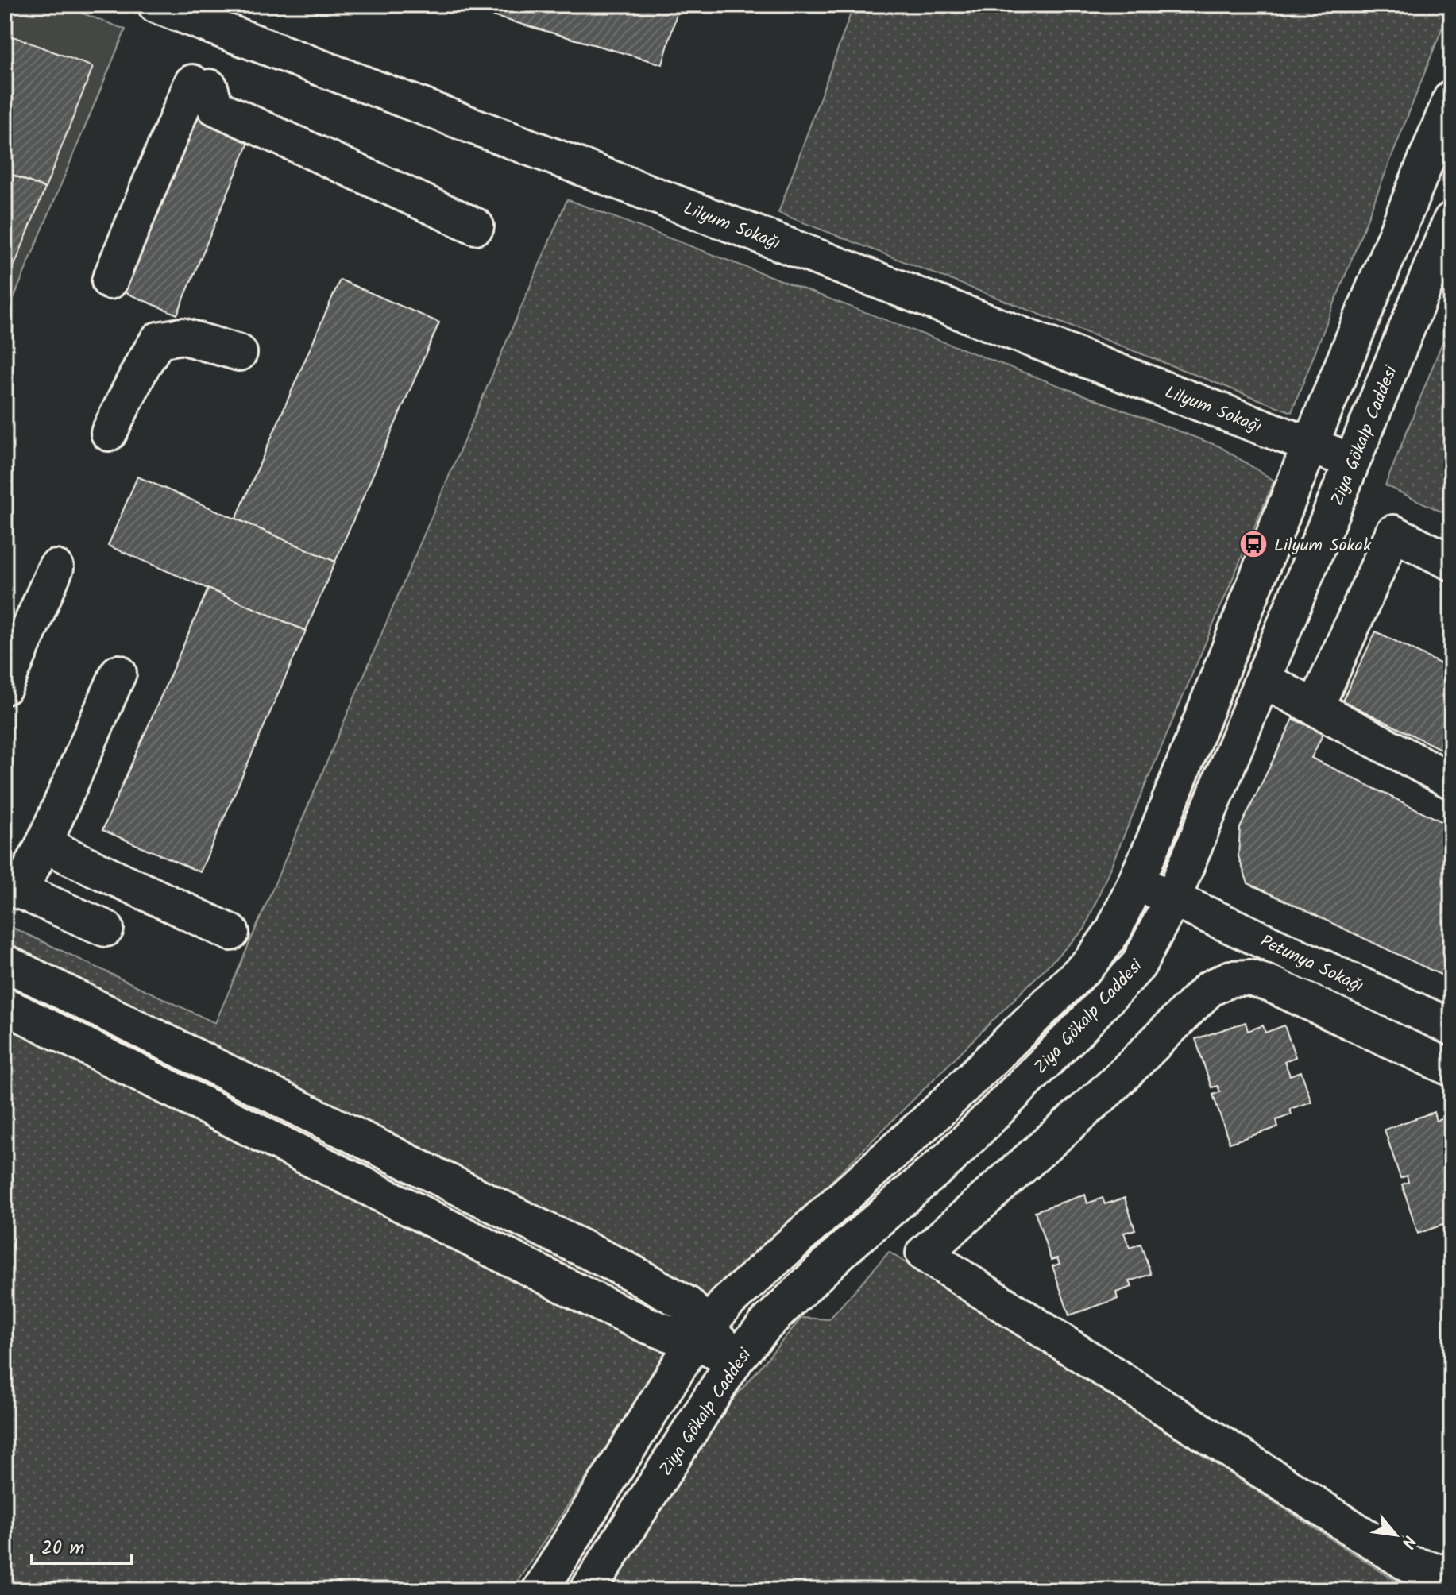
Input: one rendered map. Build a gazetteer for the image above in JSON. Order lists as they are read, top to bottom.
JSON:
{
  "streets": {
    "street": ["Lilyum Sokağı", "Ziya Gökalp Caddesi", "Petunya Sokağı"]
  },
  "crossings": [
    ["Lilyum Sokağı", "Ziya Gökalp Caddesi"],
    ["Ziya Gökalp Caddesi", "Petunya Sokağı"]
  ],
  "places": {
    "bus stop": ["Lilyum Sokak"]
  },
  "scale_bar": "20 m",
  "north": "bottom right"
}
